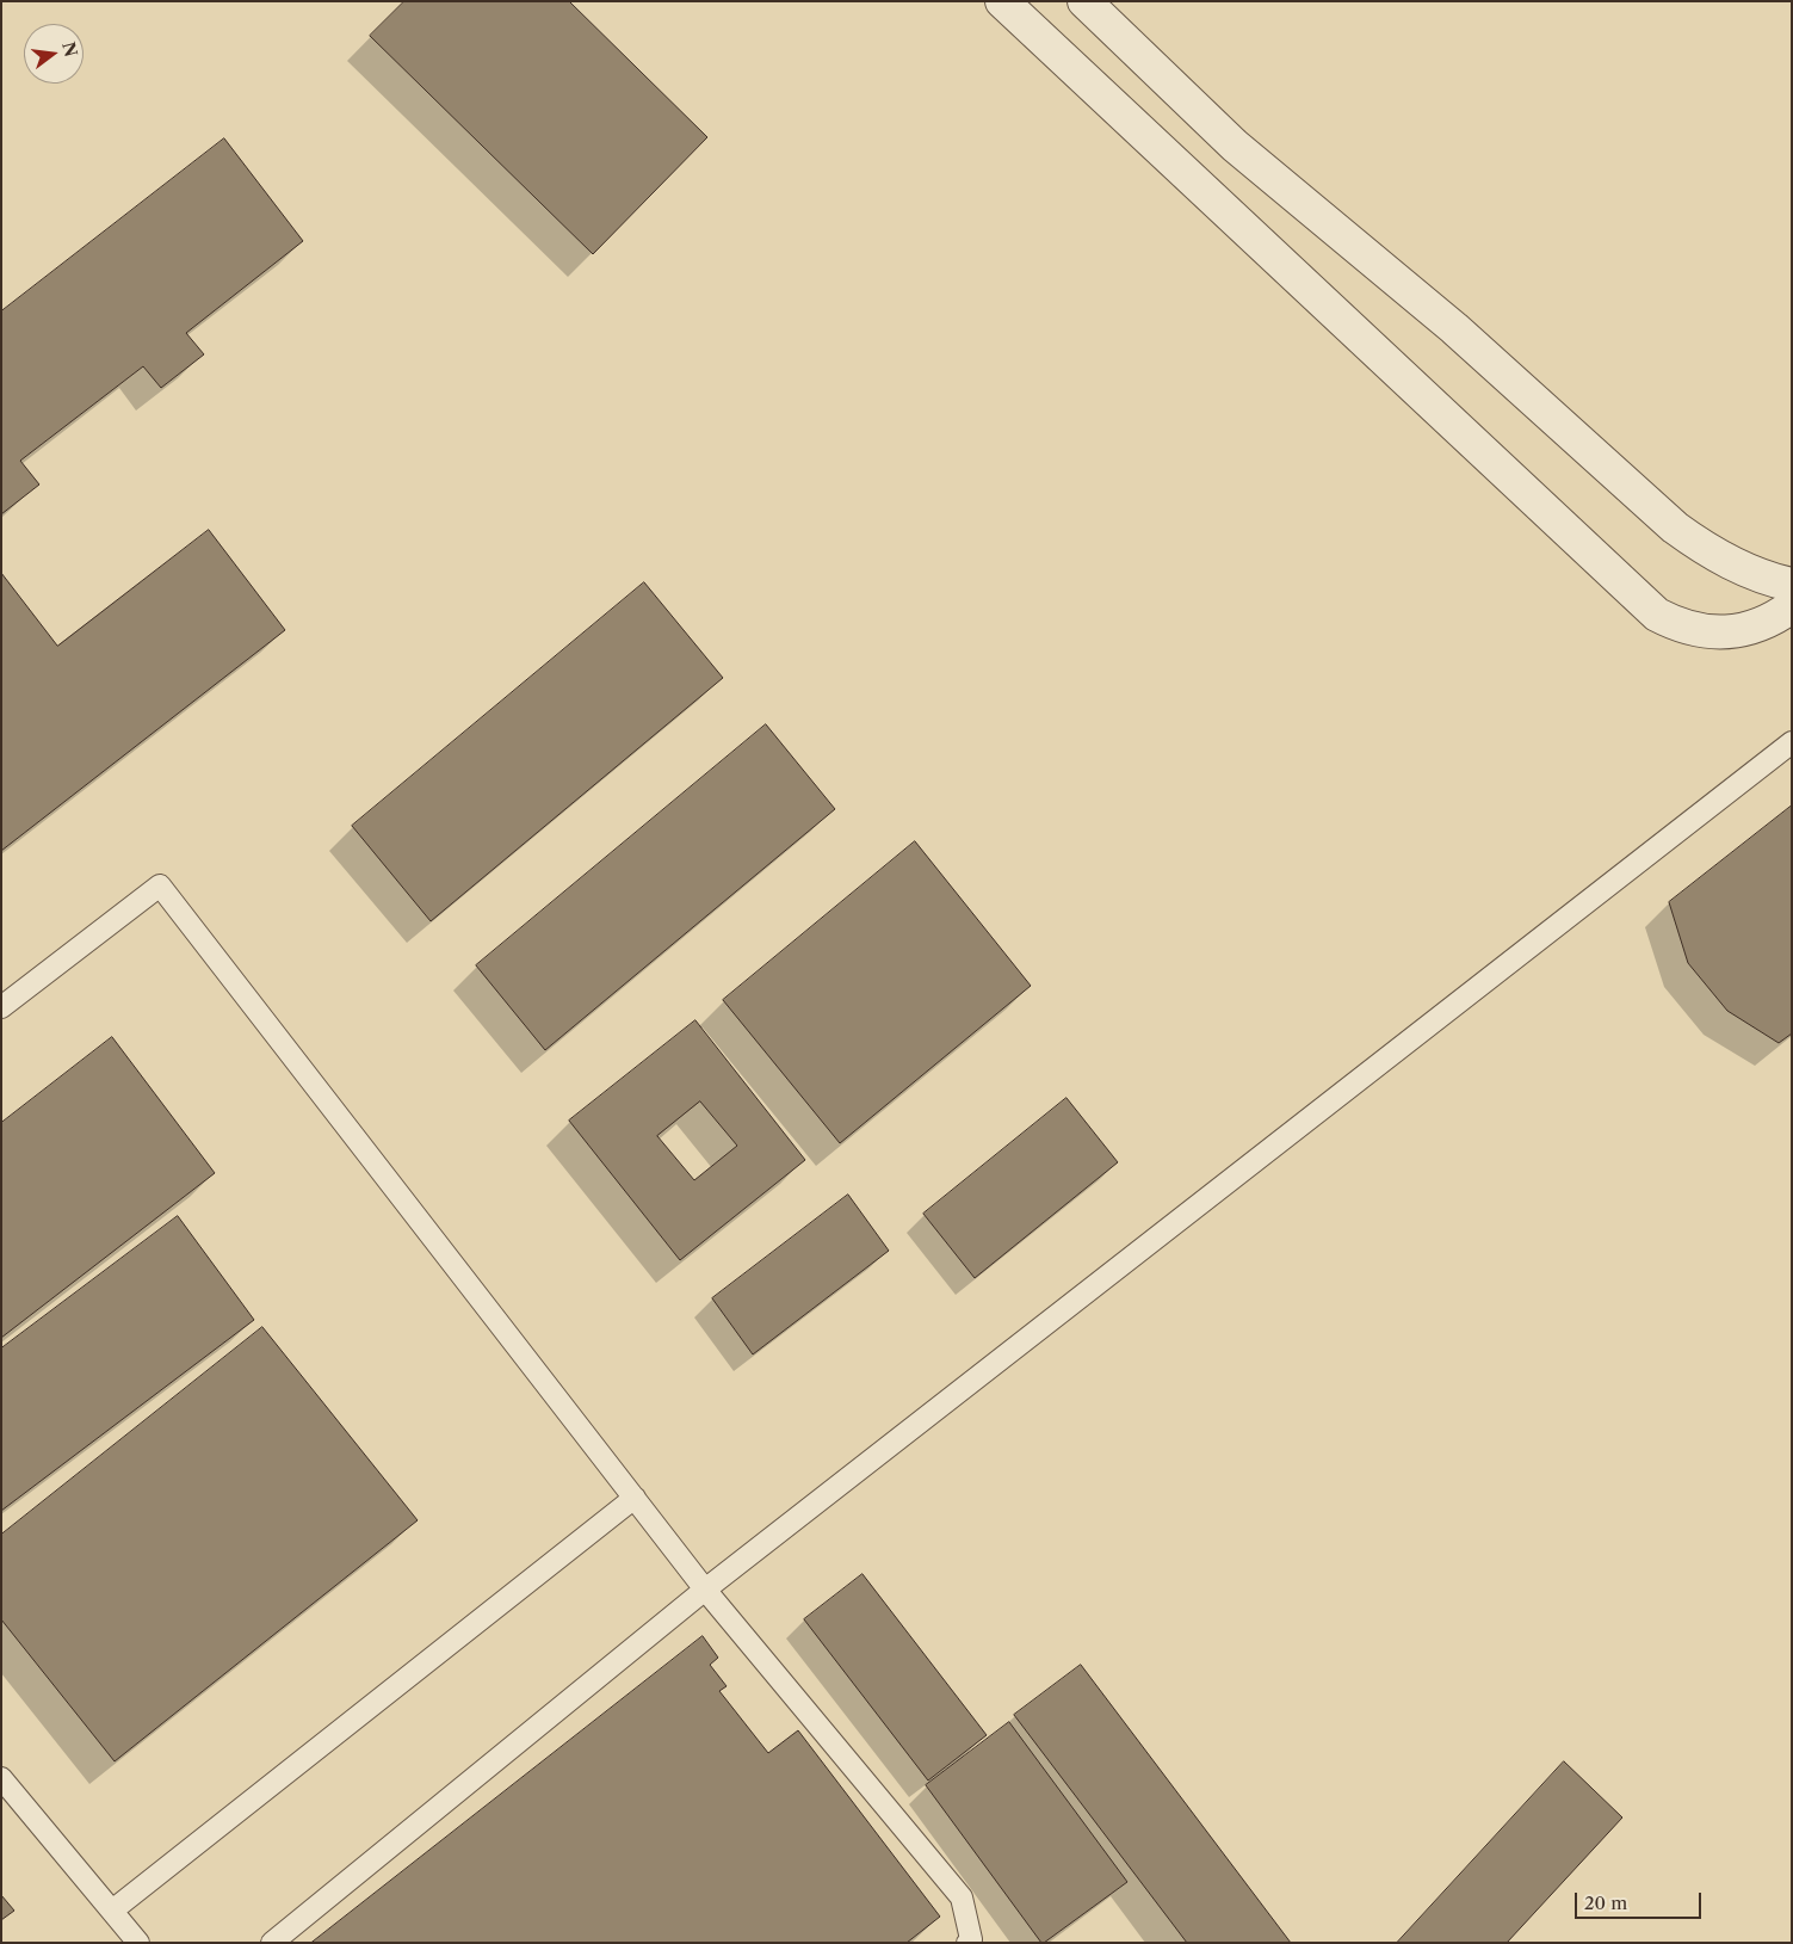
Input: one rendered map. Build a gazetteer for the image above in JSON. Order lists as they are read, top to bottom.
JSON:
{
  "scale_bar": "20 m",
  "north": "right"
}
